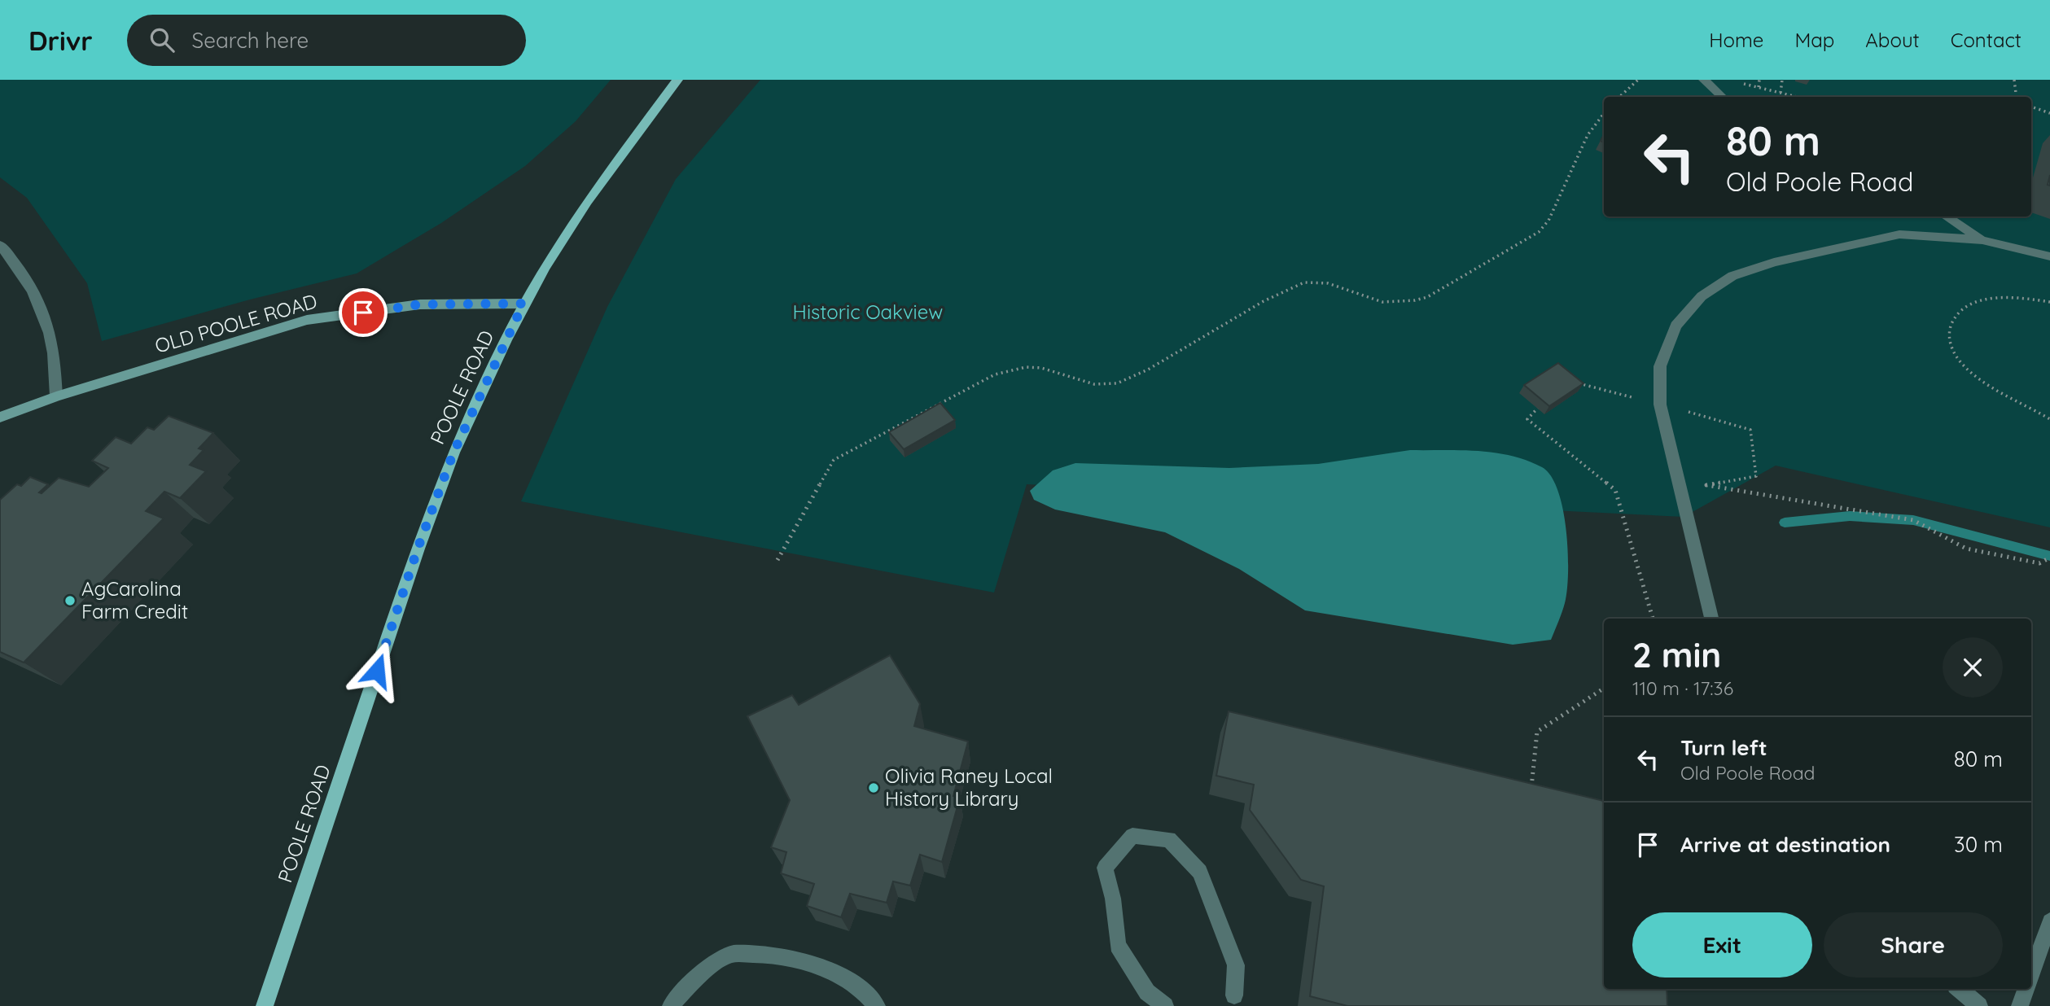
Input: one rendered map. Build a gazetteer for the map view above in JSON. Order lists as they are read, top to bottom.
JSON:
{
  "streets": {
    "main road": ["POOLE ROAD"],
    "street": ["OLD POOLE ROAD"]
  },
  "crossings": [
    ["OLD POOLE ROAD", "POOLE ROAD"]
  ],
  "parks": ["Historic Oakview"],
  "places": ["AgCarolina Farm Credit", "Olivia Raney Local History Library"],
  "page": {
    "header": "Drivr",
    "search": "Search here",
    "nav": [
      "Home",
      "Map",
      "About",
      "Contact"
    ],
    "turn": ["80 m", "Old Poole Road"],
    "heading": ["2 min", "110 m · 17:36"],
    "list": [
      {
        "name": "Turn left",
        "note": "Old Poole Road",
        "value": "80 m"
      },
      {
        "name": "Arrive at destination",
        "value": "30 m"
      }
    ],
    "buttons": ["Exit", "Share"]
  }
}
